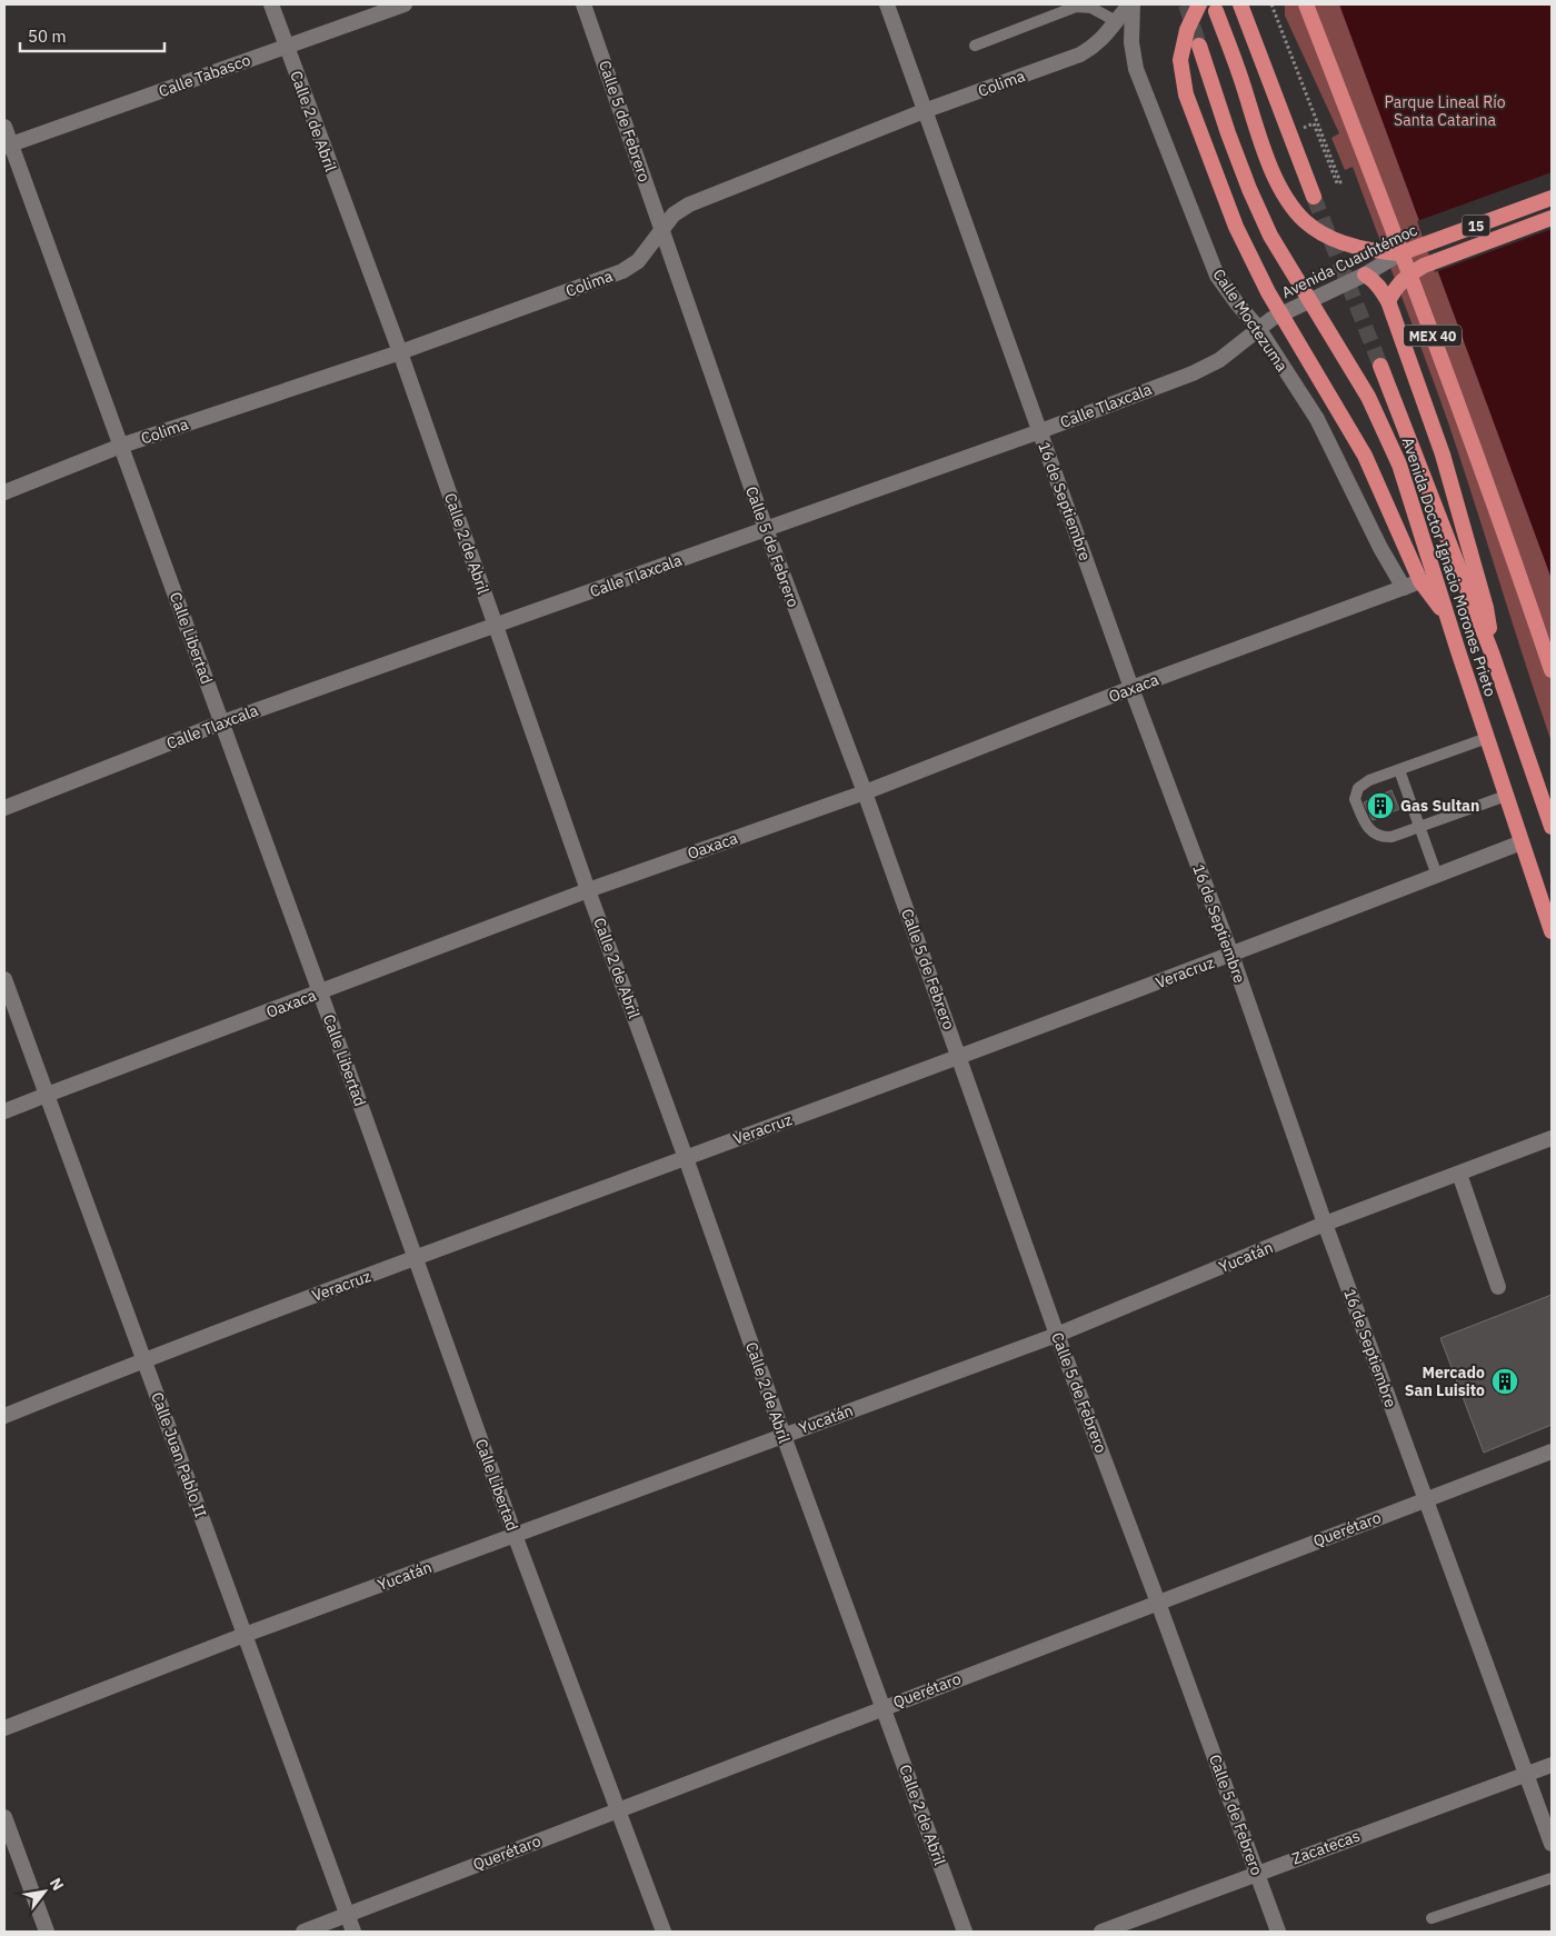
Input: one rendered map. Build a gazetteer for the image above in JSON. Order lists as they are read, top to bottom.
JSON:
{
  "streets": {
    "highway": [
      "15",
      "Avenida Cuauhtémoc",
      "MEX 40",
      "Avenida Doctor Ignacio Morones Prieto"
    ],
    "street": [
      "Calle Tabasco",
      "Colima",
      "Calle 2 de Abril",
      "Calle 5 de Febrero",
      "Calle Moctezuma",
      "Calle Tlaxcala",
      "16 de Septiembre",
      "Calle Libertad",
      "Oaxaca",
      "Veracruz",
      "Yucatán",
      "Calle Juan Pablo II",
      "Querétaro",
      "Zacatecas"
    ]
  },
  "crossings": [
    ["Calle Tabasco", "Calle 2 de Abril"],
    ["Calle Tabasco", "Calle Libertad"],
    ["Colima", "Calle 2 de Abril"],
    ["Colima", "Calle 5 de Febrero"],
    ["Colima", "Calle Moctezuma"],
    ["Colima", "16 de Septiembre"],
    ["Colima", "Calle Libertad"],
    ["Calle 2 de Abril", "Calle Tlaxcala"],
    ["Calle 2 de Abril", "Oaxaca"],
    ["Calle 2 de Abril", "Veracruz"],
    ["Calle 2 de Abril", "Yucatán"],
    ["Calle 2 de Abril", "Querétaro"],
    ["Calle 5 de Febrero", "Calle Tlaxcala"],
    ["Calle 5 de Febrero", "Oaxaca"],
    ["Calle 5 de Febrero", "Veracruz"],
    ["Calle 5 de Febrero", "Yucatán"],
    ["Calle 5 de Febrero", "Querétaro"],
    ["Calle 5 de Febrero", "Zacatecas"],
    ["Avenida Cuauhtémoc", "Calle Moctezuma"],
    ["Avenida Cuauhtémoc", "Calle Tlaxcala"],
    ["Calle Moctezuma", "Calle Tlaxcala"],
    ["Calle Moctezuma", "Oaxaca"],
    ["Calle Tlaxcala", "16 de Septiembre"],
    ["Calle Tlaxcala", "Calle Libertad"],
    ["16 de Septiembre", "Oaxaca"],
    ["16 de Septiembre", "Veracruz"],
    ["16 de Septiembre", "Yucatán"],
    ["16 de Septiembre", "Querétaro"],
    ["16 de Septiembre", "Zacatecas"],
    ["Avenida Doctor Ignacio Morones Prieto", "Veracruz"],
    ["Calle Libertad", "Oaxaca"],
    ["Calle Libertad", "Veracruz"],
    ["Calle Libertad", "Yucatán"],
    ["Calle Libertad", "Querétaro"],
    ["Oaxaca", "Calle Juan Pablo II"],
    ["Veracruz", "Calle Juan Pablo II"],
    ["Yucatán", "Calle Juan Pablo II"],
    ["Calle Juan Pablo II", "Querétaro"]
  ],
  "parks": ["Parque Lineal Río Santa Catarina"],
  "places": {
    "building": ["Gas Sultan", "Mercado San Luisito"]
  },
  "scale_bar": "50 m",
  "north": "top right"
}
